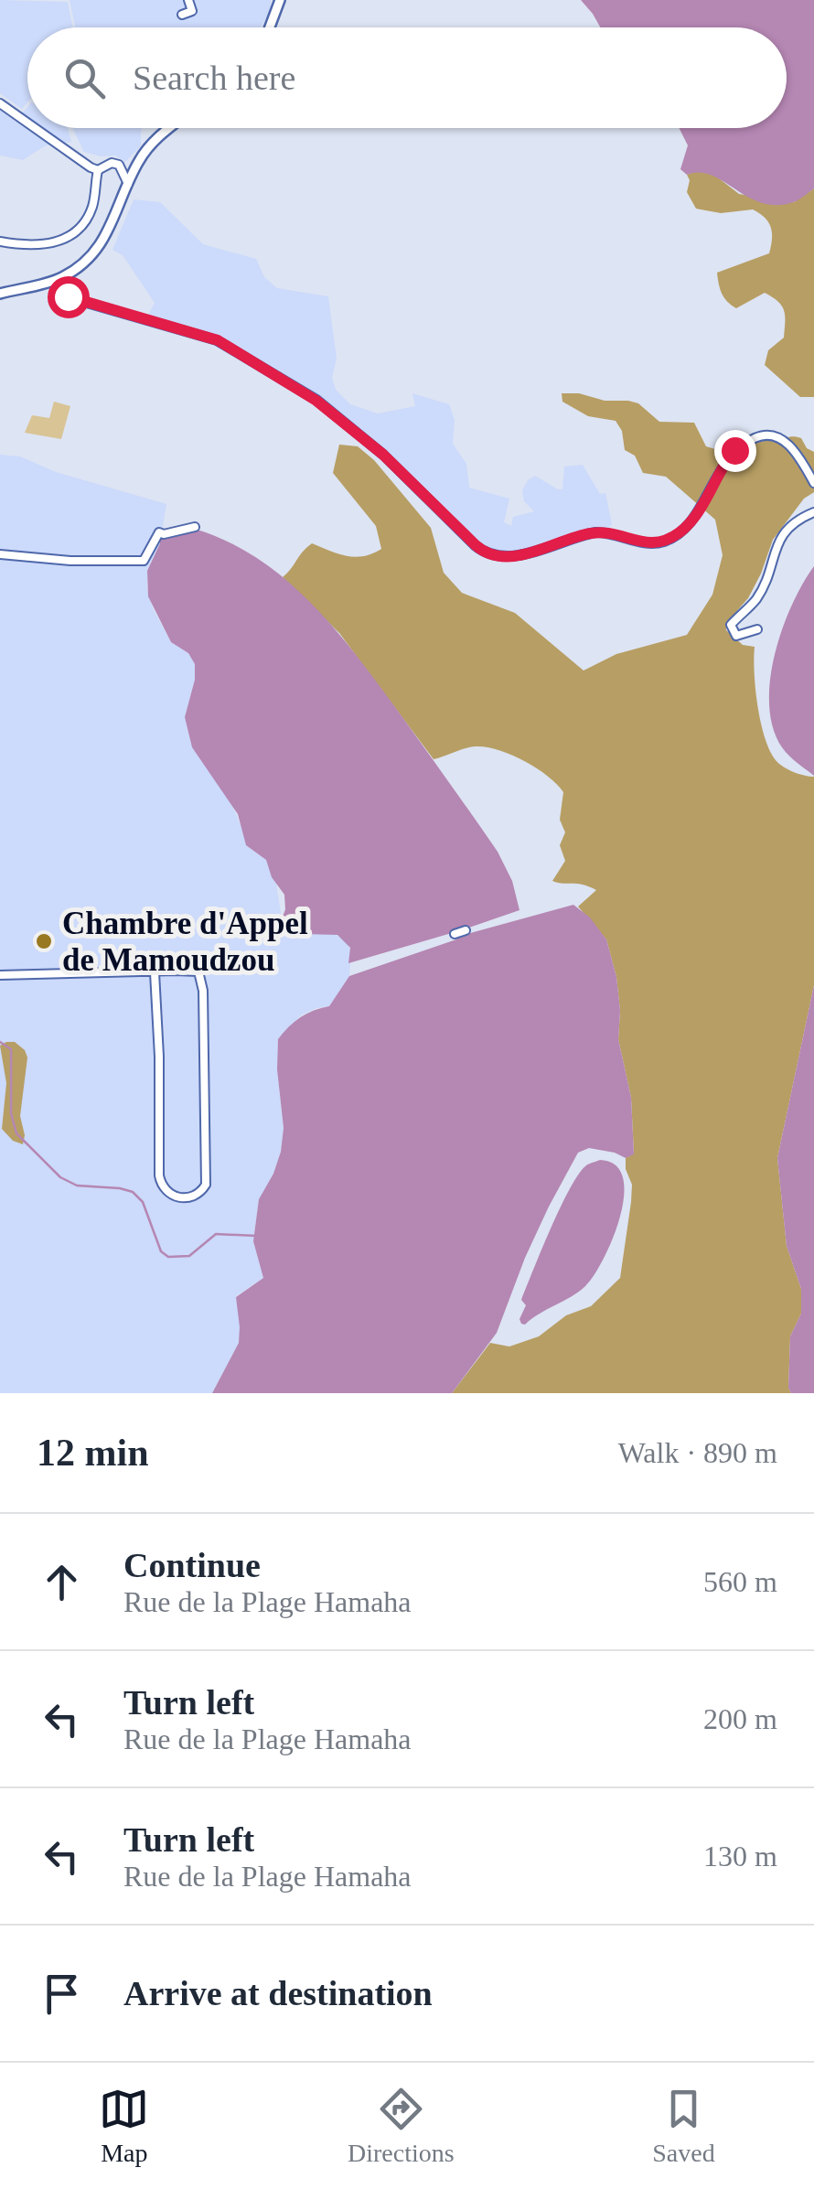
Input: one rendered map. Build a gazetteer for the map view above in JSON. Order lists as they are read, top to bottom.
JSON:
{
  "places": ["Chambre d'Appel de Mamoudzou"],
  "page": {
    "search": "Search here",
    "heading": ["12 min", "Walk · 890 m"],
    "list": [
      ["Continue", "Rue de la Plage Hamaha", "560 m"],
      ["Turn left", "Rue de la Plage Hamaha", "200 m"],
      ["Turn left", "Rue de la Plage Hamaha", "130 m"],
      "Arrive at destination"
    ],
    "nav": ["Map", "Directions", "Saved"]
  }
}
